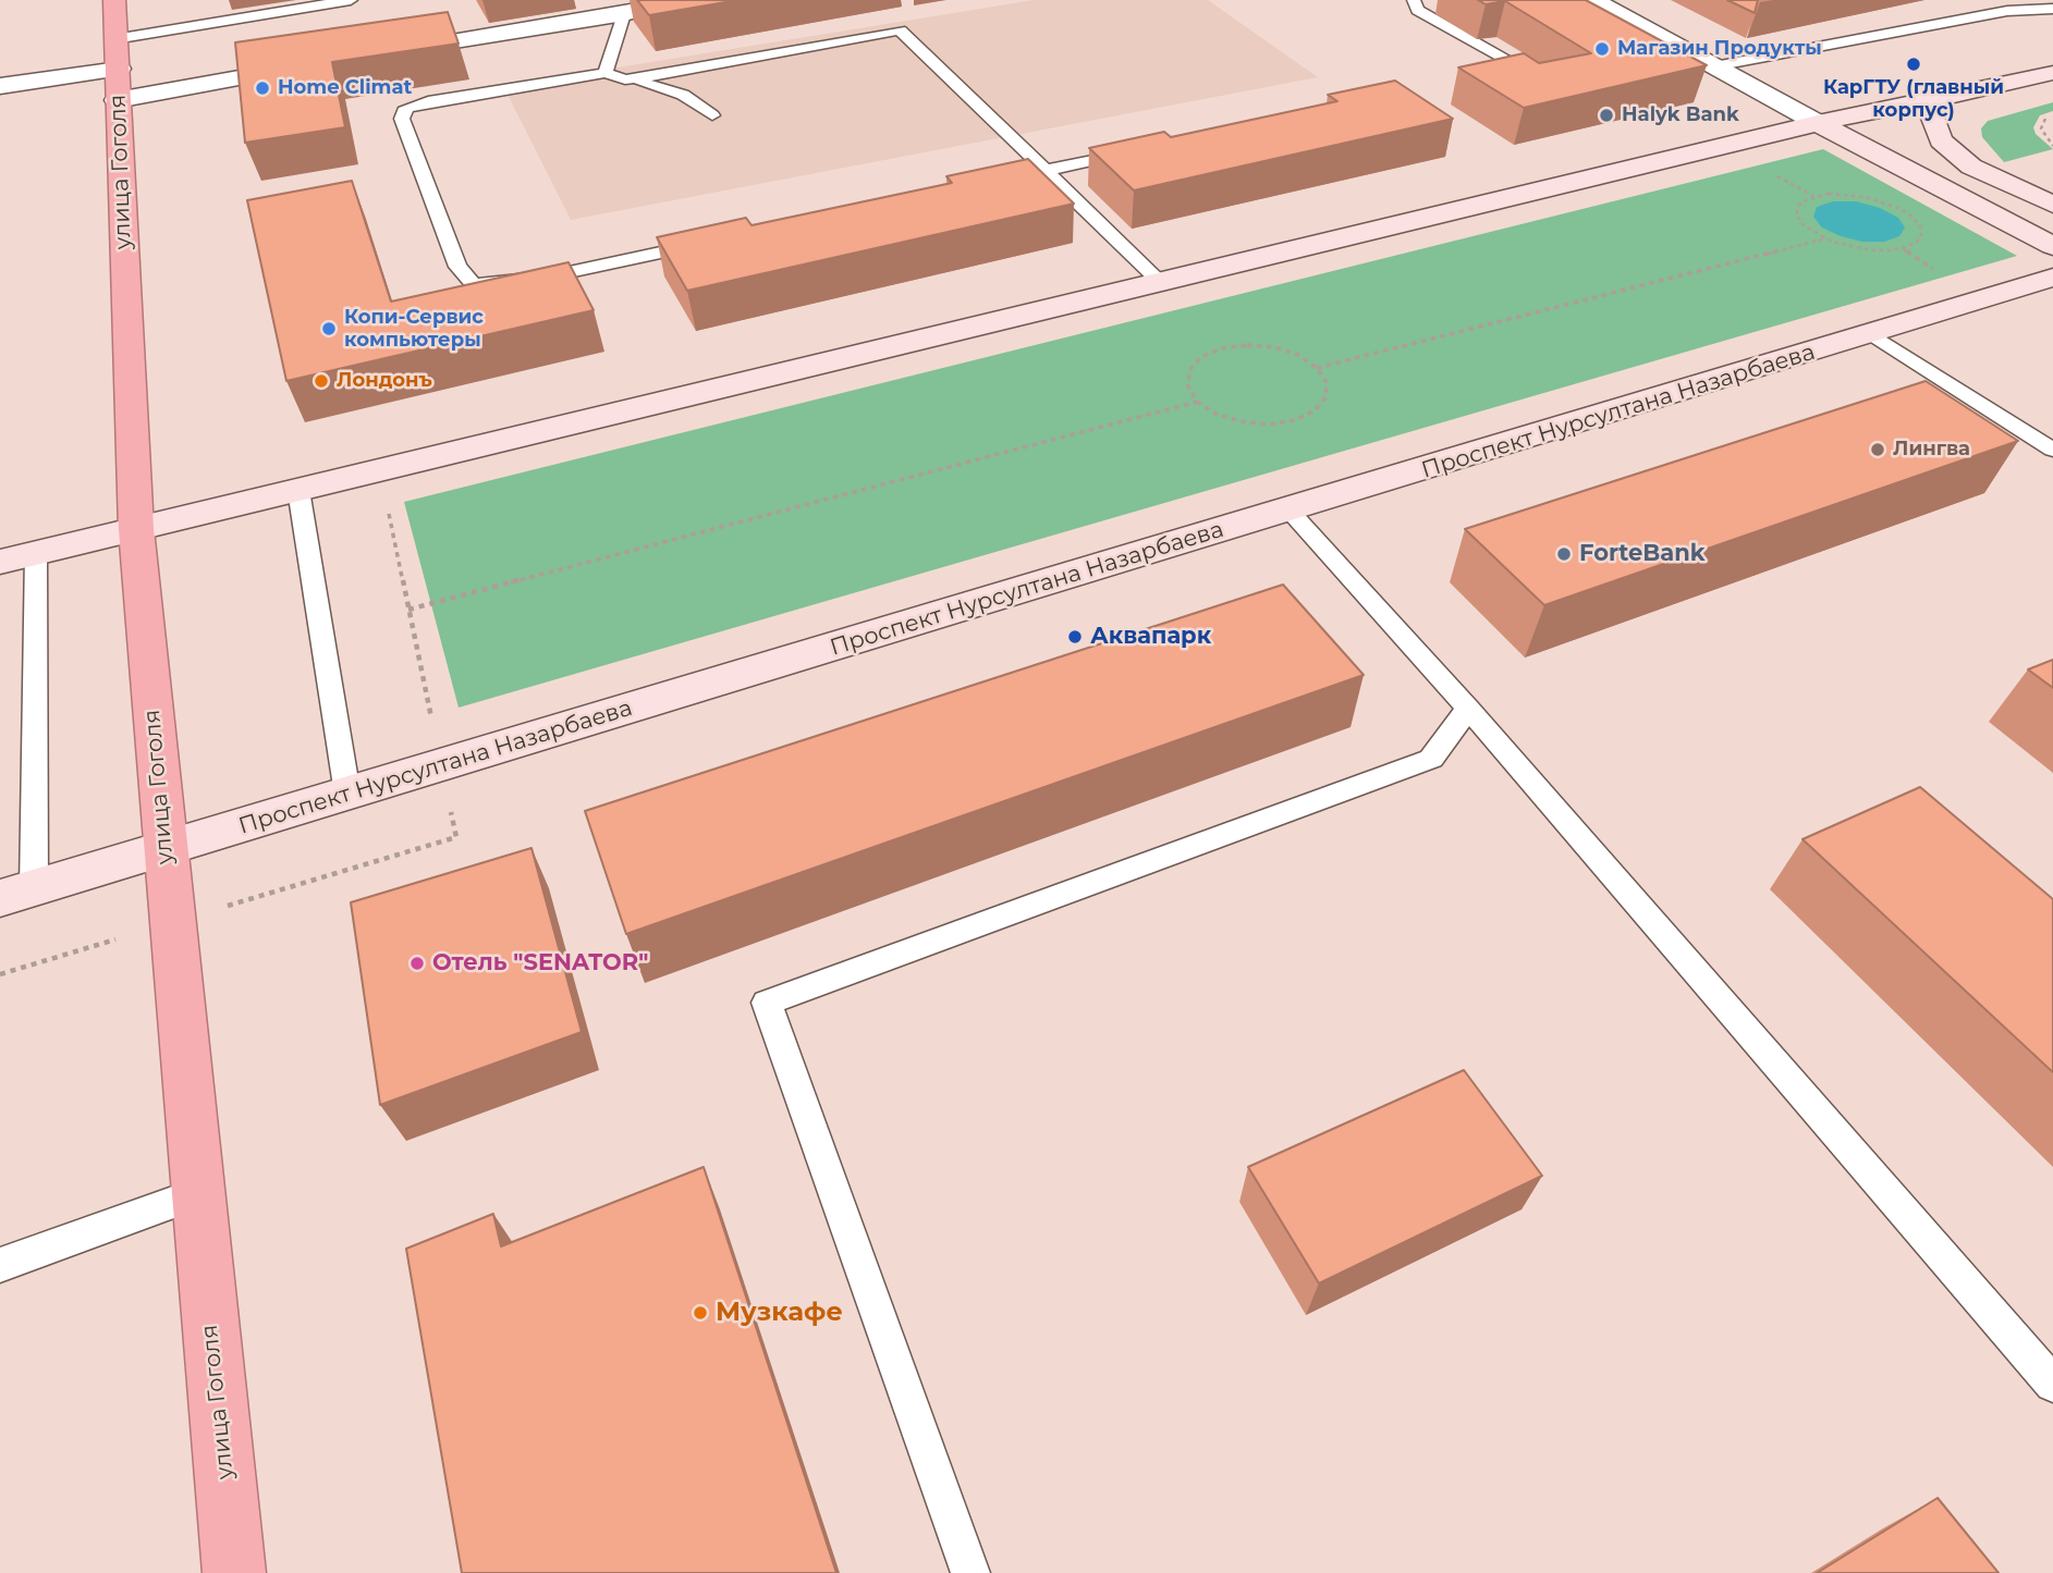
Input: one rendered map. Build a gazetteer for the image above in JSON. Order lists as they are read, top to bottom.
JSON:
{
  "streets": {
    "highway": ["улица Гоголя"],
    "main road": ["Проспект Нурсултана Назарбаева"]
  },
  "crossings": [
    ["улица Гоголя", "Проспект Нурсултана Назарбаева"]
  ],
  "places": [
    "Магазин Продукты",
    "КарГТУ (главный корпус)",
    "Home Climat",
    "Halyk Bank",
    "Копи-Сервис компьютеры",
    "Лондонъ",
    "Лингва",
    "ForteBank",
    "Аквапарк",
    "Отель \"SENATOR\"",
    "Музкафе"
  ]
}
